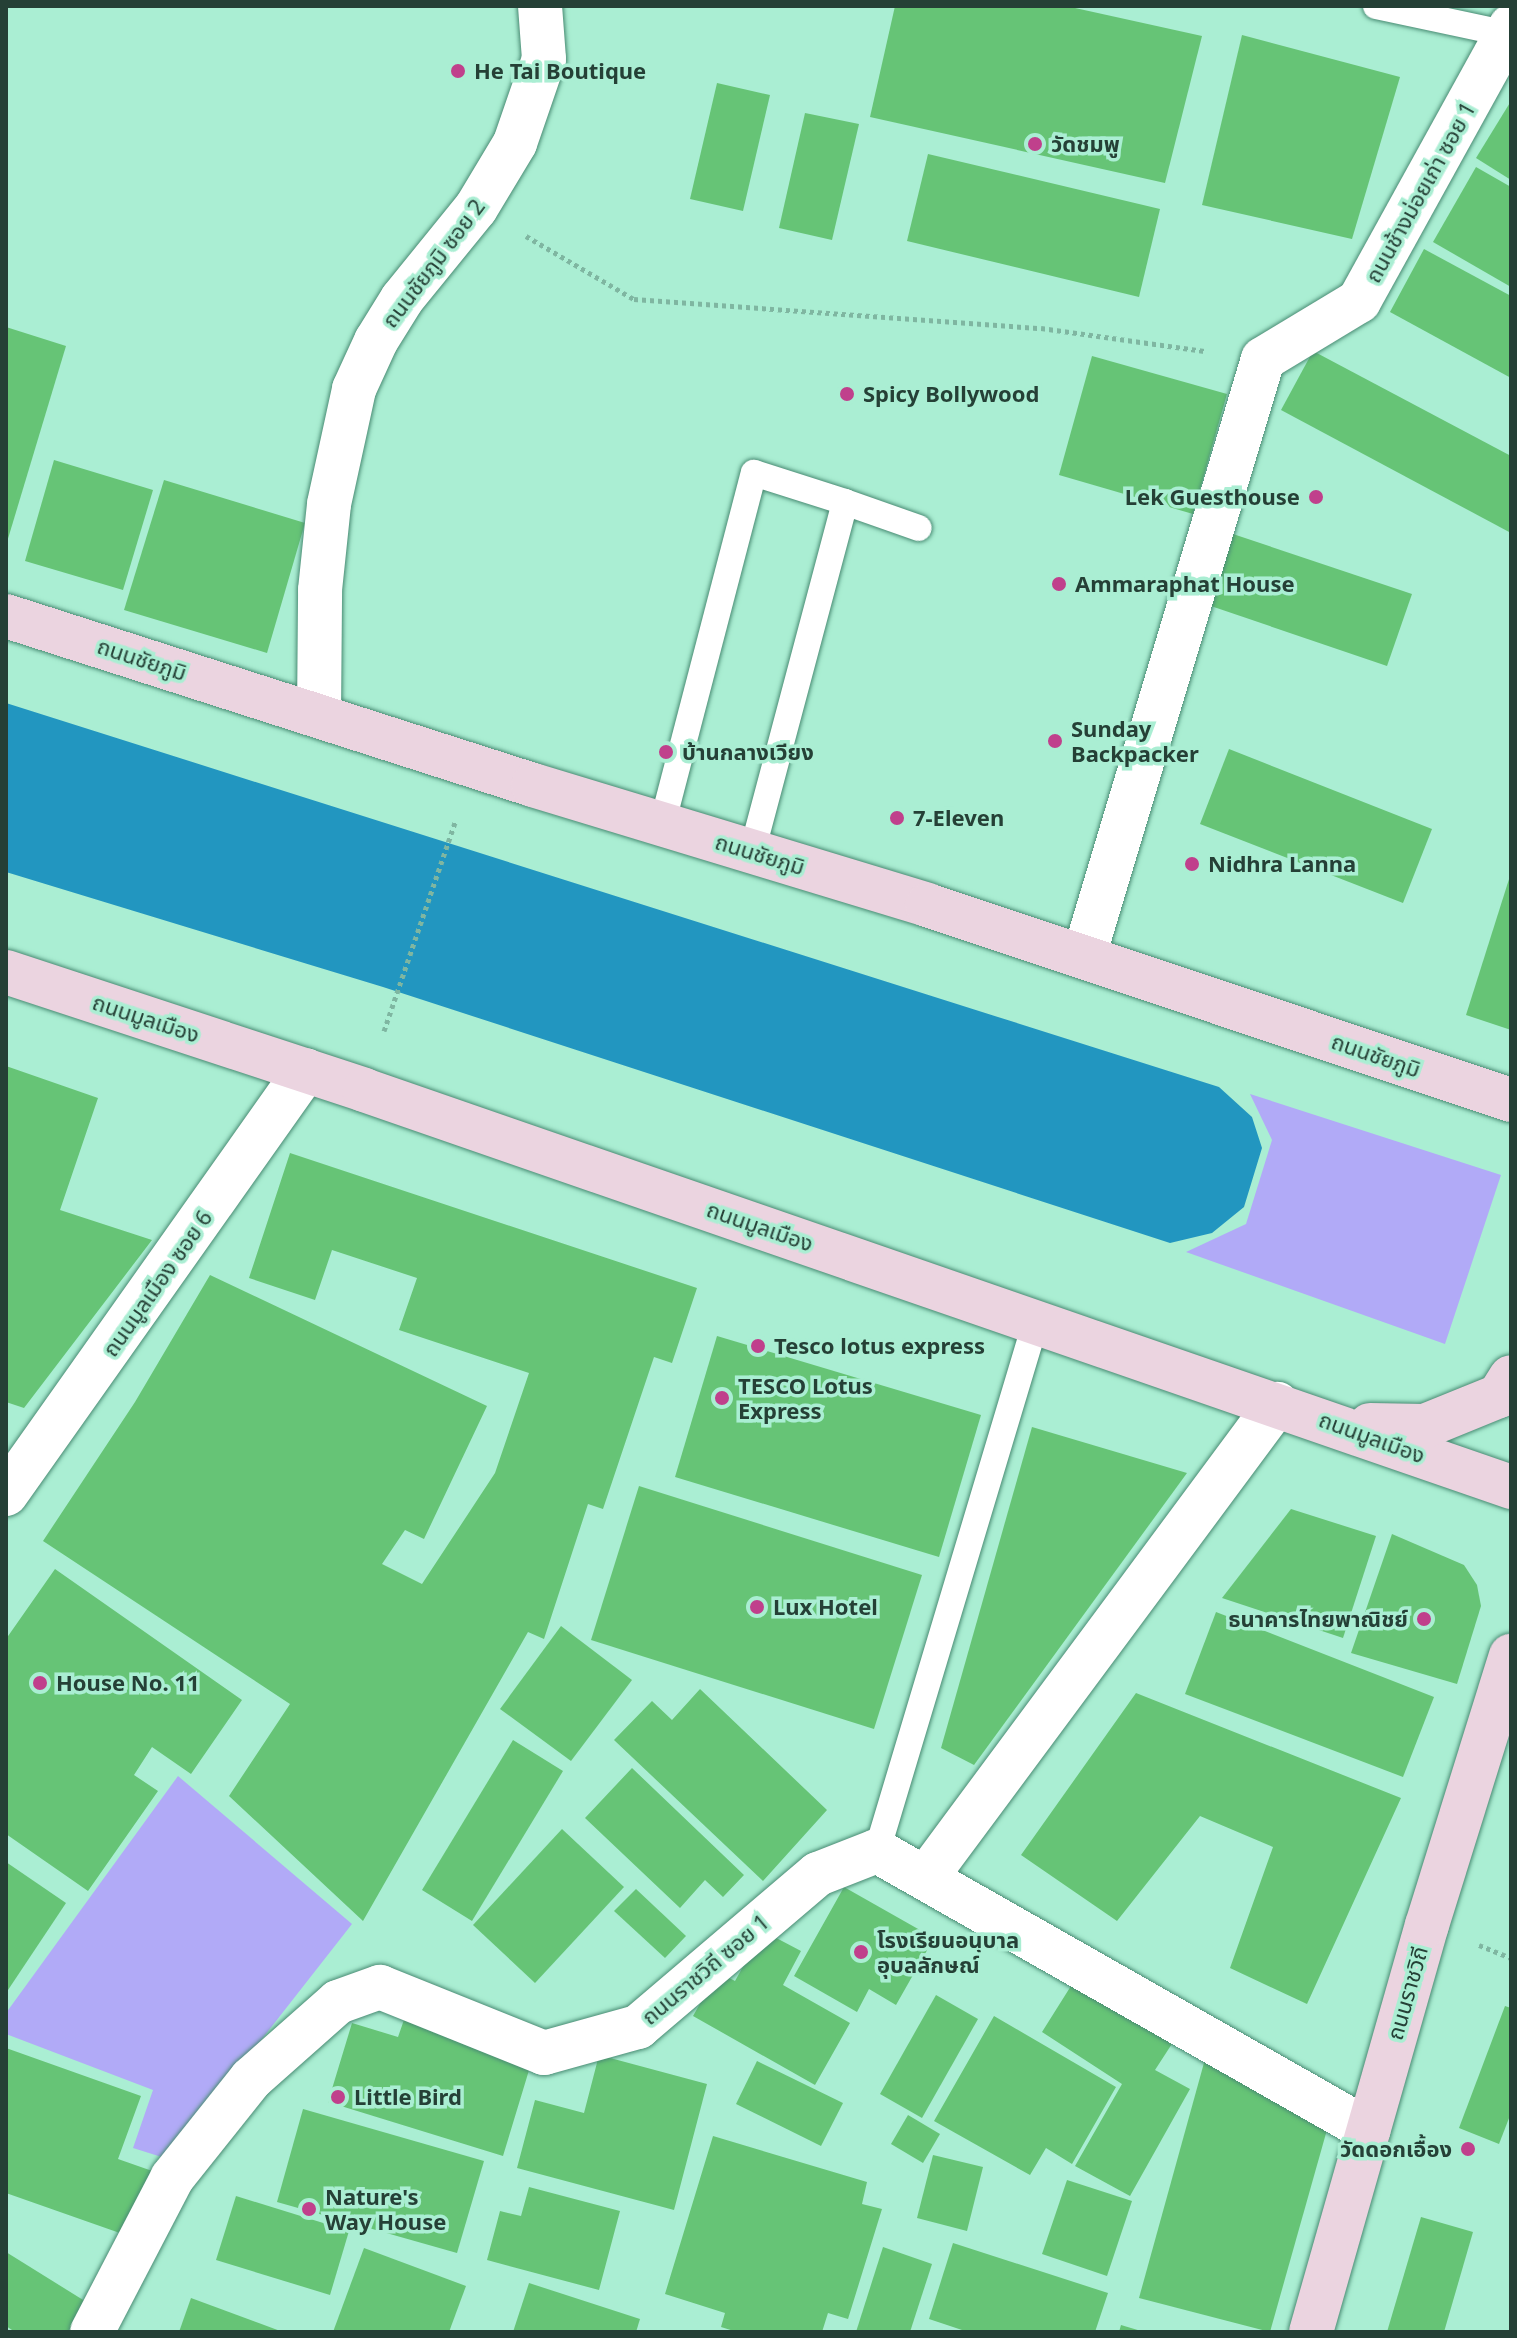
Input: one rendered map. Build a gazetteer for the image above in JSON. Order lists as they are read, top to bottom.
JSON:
{
  "streets": {
    "main road": ["ถนนชัยภูมิ", "ถนนมูลเมือง", "ถนนราชวิถี"],
    "street": [
      "ถนนช้างม่อยเก่า ซอย 1",
      "ถนนชัยภูมิ ซอย 2",
      "ถนนมูลเมือง ซอย 6",
      "ถนนราชวิถี ซอย 1"
    ]
  },
  "crossings": [
    ["ถนนชัยภูมิ ซอย 2", "ถนนชัยภูมิ"],
    ["ถนนมูลเมือง", "ถนนมูลเมือง ซอย 6"]
  ],
  "places": [
    "He Tai Boutique",
    "วัดชมพู",
    "Spicy Bollywood",
    "Lek Guesthouse",
    "Ammaraphat House",
    "Sunday Backpacker",
    "บ้านกลางเวียง",
    "7-Eleven",
    "Nidhra Lanna",
    "Tesco lotus express",
    "TESCO Lotus Express",
    "Lux Hotel",
    "ธนาคารไทยพาณิชย์",
    "House No. 11",
    "โรงเรียนอนุบาล อุบลลักษณ์",
    "Little Bird",
    "วัดดอกเอื้อง",
    "Nature's Way House"
  ]
}
